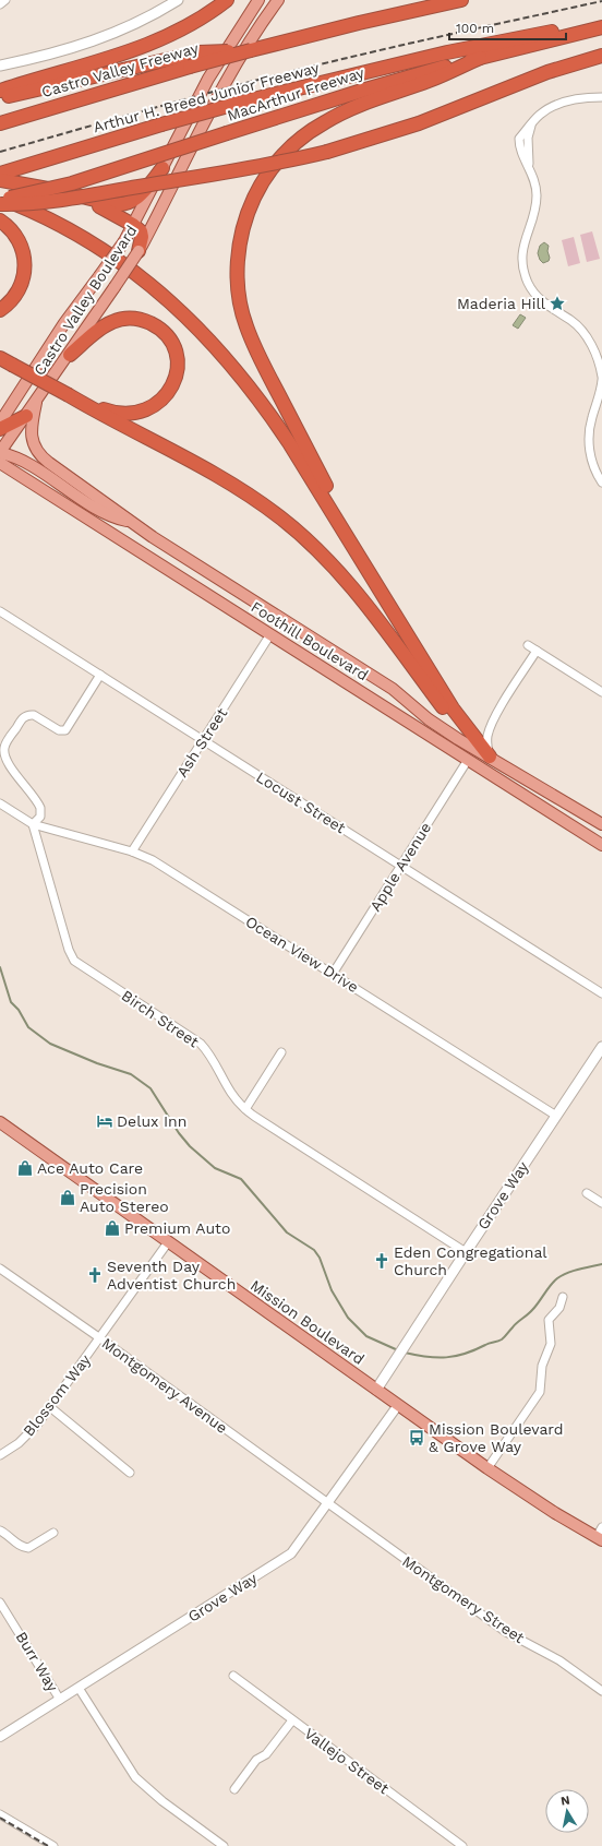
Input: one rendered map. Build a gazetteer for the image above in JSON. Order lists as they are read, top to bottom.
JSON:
{
  "streets": {
    "highway": ["Castro Valley Freeway", "MacArthur Freeway", "Arthur H. Breed Junior Freeway"],
    "main road": [
      "Castro Valley Boulevard",
      "Foothill Boulevard",
      "Grove Way",
      "Mission Boulevard"
    ],
    "street": [
      "Ash Street",
      "Locust Street",
      "Apple Avenue",
      "Ocean View Drive",
      "Birch Street",
      "Montgomery Avenue",
      "Blossom Way",
      "Montgomery Street",
      "Burr Way",
      "Vallejo Street"
    ]
  },
  "crossings": [
    ["Castro Valley Boulevard", "Foothill Boulevard"],
    ["Foothill Boulevard", "Ash Street"],
    ["Foothill Boulevard", "Apple Avenue"],
    ["Ash Street", "Locust Street"],
    ["Ash Street", "Ocean View Drive"],
    ["Locust Street", "Apple Avenue"],
    ["Apple Avenue", "Ocean View Drive"],
    ["Ocean View Drive", "Birch Street"],
    ["Ocean View Drive", "Grove Way"],
    ["Birch Street", "Grove Way"],
    ["Grove Way", "Mission Boulevard"],
    ["Grove Way", "Montgomery Avenue"],
    ["Grove Way", "Montgomery Street"],
    ["Grove Way", "Burr Way"],
    ["Mission Boulevard", "Blossom Way"],
    ["Montgomery Avenue", "Blossom Way"],
    ["Montgomery Avenue", "Montgomery Street"]
  ],
  "places": {
    "place": ["Maderia Hill"],
    "hotel": ["Delux Inn"],
    "shop": ["Ace Auto Care", "Precision Auto Stereo", "Premium Auto"],
    "church": ["Eden Congregational Church", "Seventh Day Adventist Church"],
    "bus stop": ["Mission Boulevard & Grove Way"]
  },
  "scale_bar": "100 m",
  "north": "top"
}
